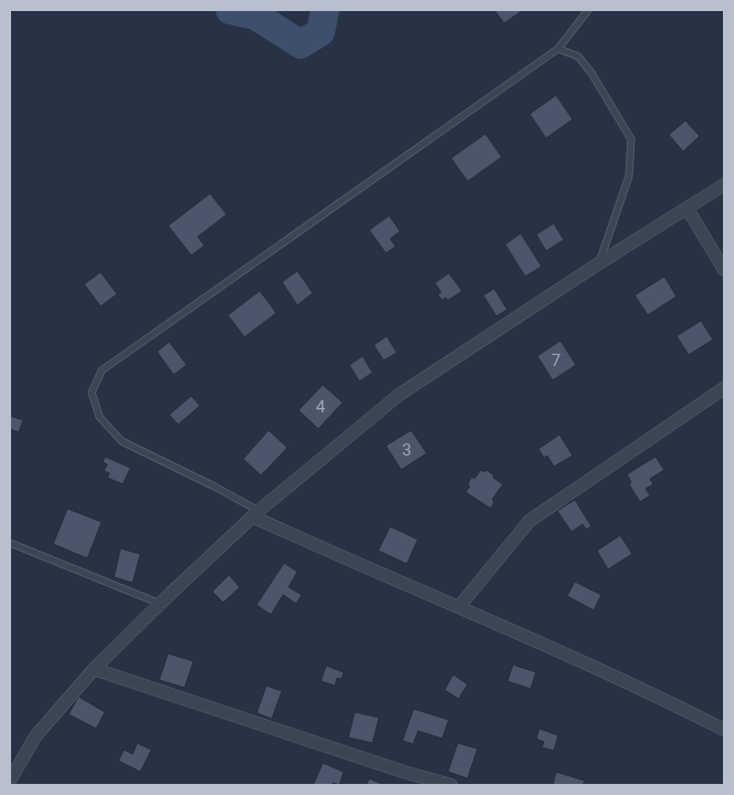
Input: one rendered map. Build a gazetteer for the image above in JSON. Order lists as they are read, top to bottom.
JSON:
{
  "house_numbers": ["7", "4", "3"]
}
